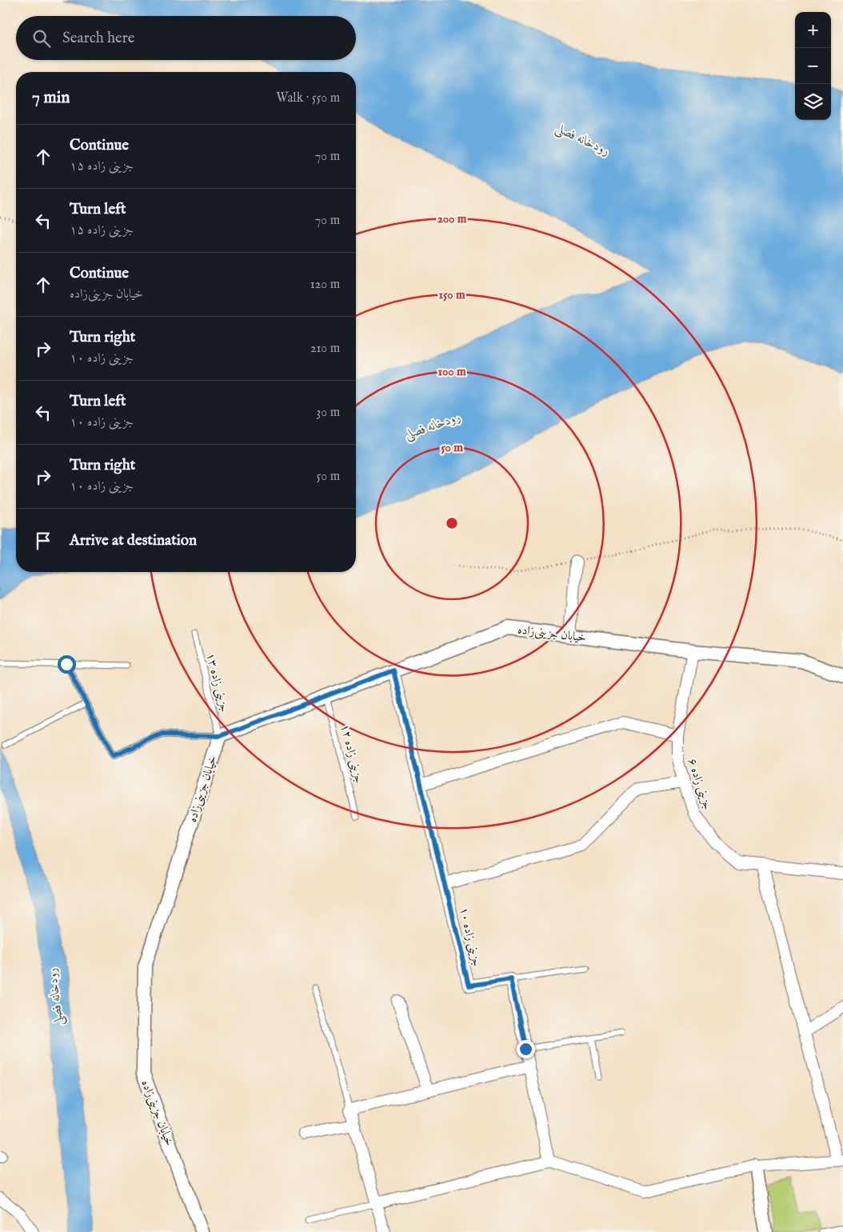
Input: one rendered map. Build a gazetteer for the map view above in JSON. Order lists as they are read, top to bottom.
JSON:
{
  "streets": {
    "street": ["خیابان جزینی‌زاده", "جزینی زاده ۶", "جزینی زاده ۱۰"],
    "lane": ["جزینی زاده ۱۳", "جزینی زاده ۱۲"]
  },
  "crossings": [
    ["خیابان جزینی‌زاده", "جزینی زاده ۱۳"],
    ["خیابان جزینی‌زاده", "جزینی زاده ۱۲"],
    ["خیابان جزینی‌زاده", "جزینی زاده ۶"],
    ["خیابان جزینی‌زاده", "جزینی زاده ۱۰"]
  ],
  "water": ["رودخانه فصلی"],
  "page": {
    "map_buttons": ["+", "−"],
    "search": "Search here",
    "heading": ["7 min", "Walk · 550 m"],
    "list": [
      ["Continue", "جزینی زاده ۱۵", "70 m"],
      ["Turn left", "جزینی زاده ۱۵", "70 m"],
      ["Continue", "خیابان جزینی‌زاده", "120 m"],
      ["Turn right", "جزینی زاده ۱۰", "210 m"],
      ["Turn left", "جزینی زاده ۱۰", "30 m"],
      ["Turn right", "جزینی زاده ۱۰", "50 m"],
      "Arrive at destination"
    ]
  },
  "rings": [
    "200 m",
    "150 m",
    "100 m",
    "50 m"
  ]
}
